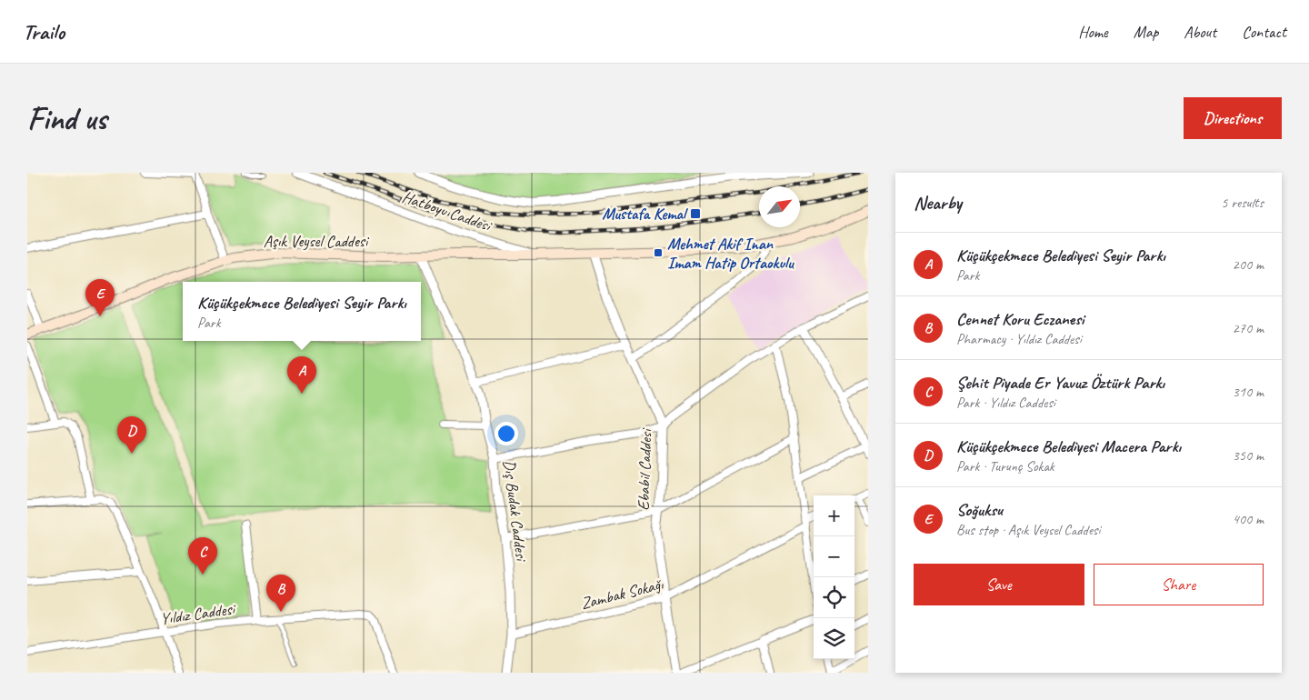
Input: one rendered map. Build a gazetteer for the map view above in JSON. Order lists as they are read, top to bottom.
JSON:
{
  "streets": {
    "main road": ["Aşık Veysel Caddesi"],
    "street": [
      "Hatboyu Caddesi",
      "Ebabil Caddesi",
      "Dış Budak Caddesi",
      "Zambak Sokağı",
      "Yıldız Caddesi"
    ]
  },
  "crossings": [
    ["Hatboyu Caddesi", "Aşık Veysel Caddesi"],
    ["Aşık Veysel Caddesi", "Ebabil Caddesi"],
    ["Aşık Veysel Caddesi", "Dış Budak Caddesi"],
    ["Ebabil Caddesi", "Zambak Sokağı"],
    ["Dış Budak Caddesi", "Zambak Sokağı"]
  ],
  "places": {
    "transit": ["Mustafa Kemal", "Mehmet Akif Inan Imam Hatip Ortaokulu"]
  },
  "north": "top right",
  "page": {
    "header": "Trailo",
    "nav": [
      "Home",
      "Map",
      "About",
      "Contact"
    ],
    "buttons": [
      "Directions",
      ["Save", "Share"]
    ],
    "title": "Find us",
    "heading": ["Nearby", "5 results"],
    "list": [
      {
        "mark": "A",
        "name": "Küçükçekmece Belediyesi Seyir Parkı",
        "note": "Park",
        "value": "200 m"
      },
      {
        "mark": "B",
        "name": "Cennet Koru Eczanesi",
        "note": "Pharmacy · Yıldız Caddesi",
        "value": "270 m"
      },
      {
        "mark": "C",
        "name": "Şehit Piyade Er Yavuz Öztürk Parkı",
        "note": "Park · Yıldız Caddesi",
        "value": "310 m"
      },
      {
        "mark": "D",
        "name": "Küçükçekmece Belediyesi Macera Parkı",
        "note": "Park · Turunç Sokak",
        "value": "350 m"
      },
      {
        "mark": "E",
        "name": "Soğuksu",
        "note": "Bus stop · Aşık Veysel Caddesi",
        "value": "400 m"
      }
    ],
    "pins": [
      "E",
      "A",
      "D",
      "C",
      "B"
    ],
    "popup": ["Küçükçekmece Belediyesi Seyir Parkı", "Park"],
    "map_buttons": ["+", "−"]
  }
}
